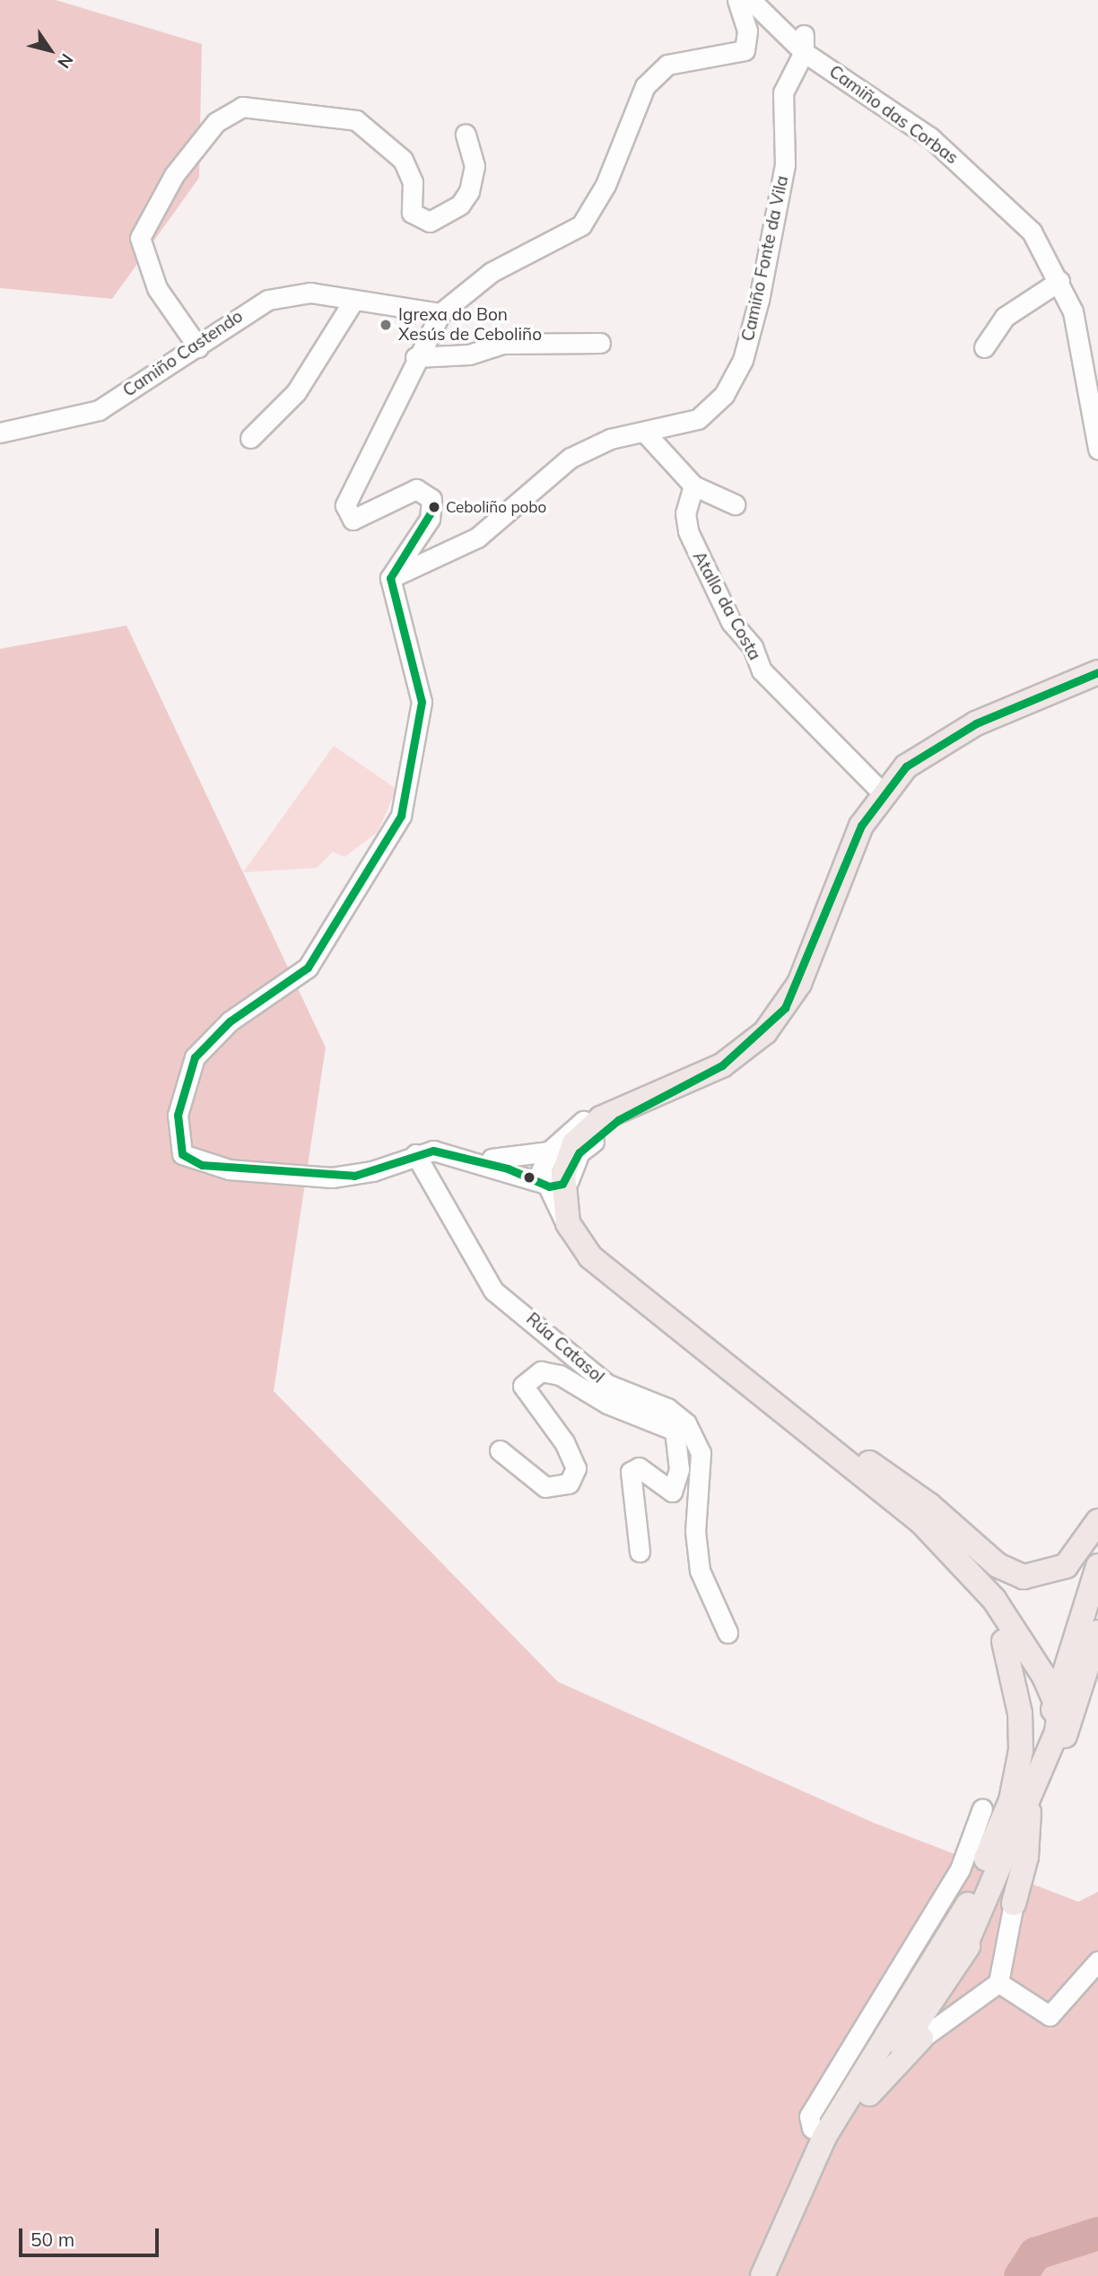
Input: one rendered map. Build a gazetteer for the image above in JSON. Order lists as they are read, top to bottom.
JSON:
{
  "streets": {
    "street": [
      "Camiño das Corbas",
      "Camiño Fonte da Vila",
      "Camiño Castendo",
      "Atallo da Costa",
      "Rúa Catasol"
    ]
  },
  "crossings": [
    ["Camiño das Corbas", "Camiño Fonte da Vila"]
  ],
  "places": ["Igrexa do Bon Xesús de Ceboliño", "Ceboliño pobo"],
  "scale_bar": "50 m",
  "north": "bottom right"
}
